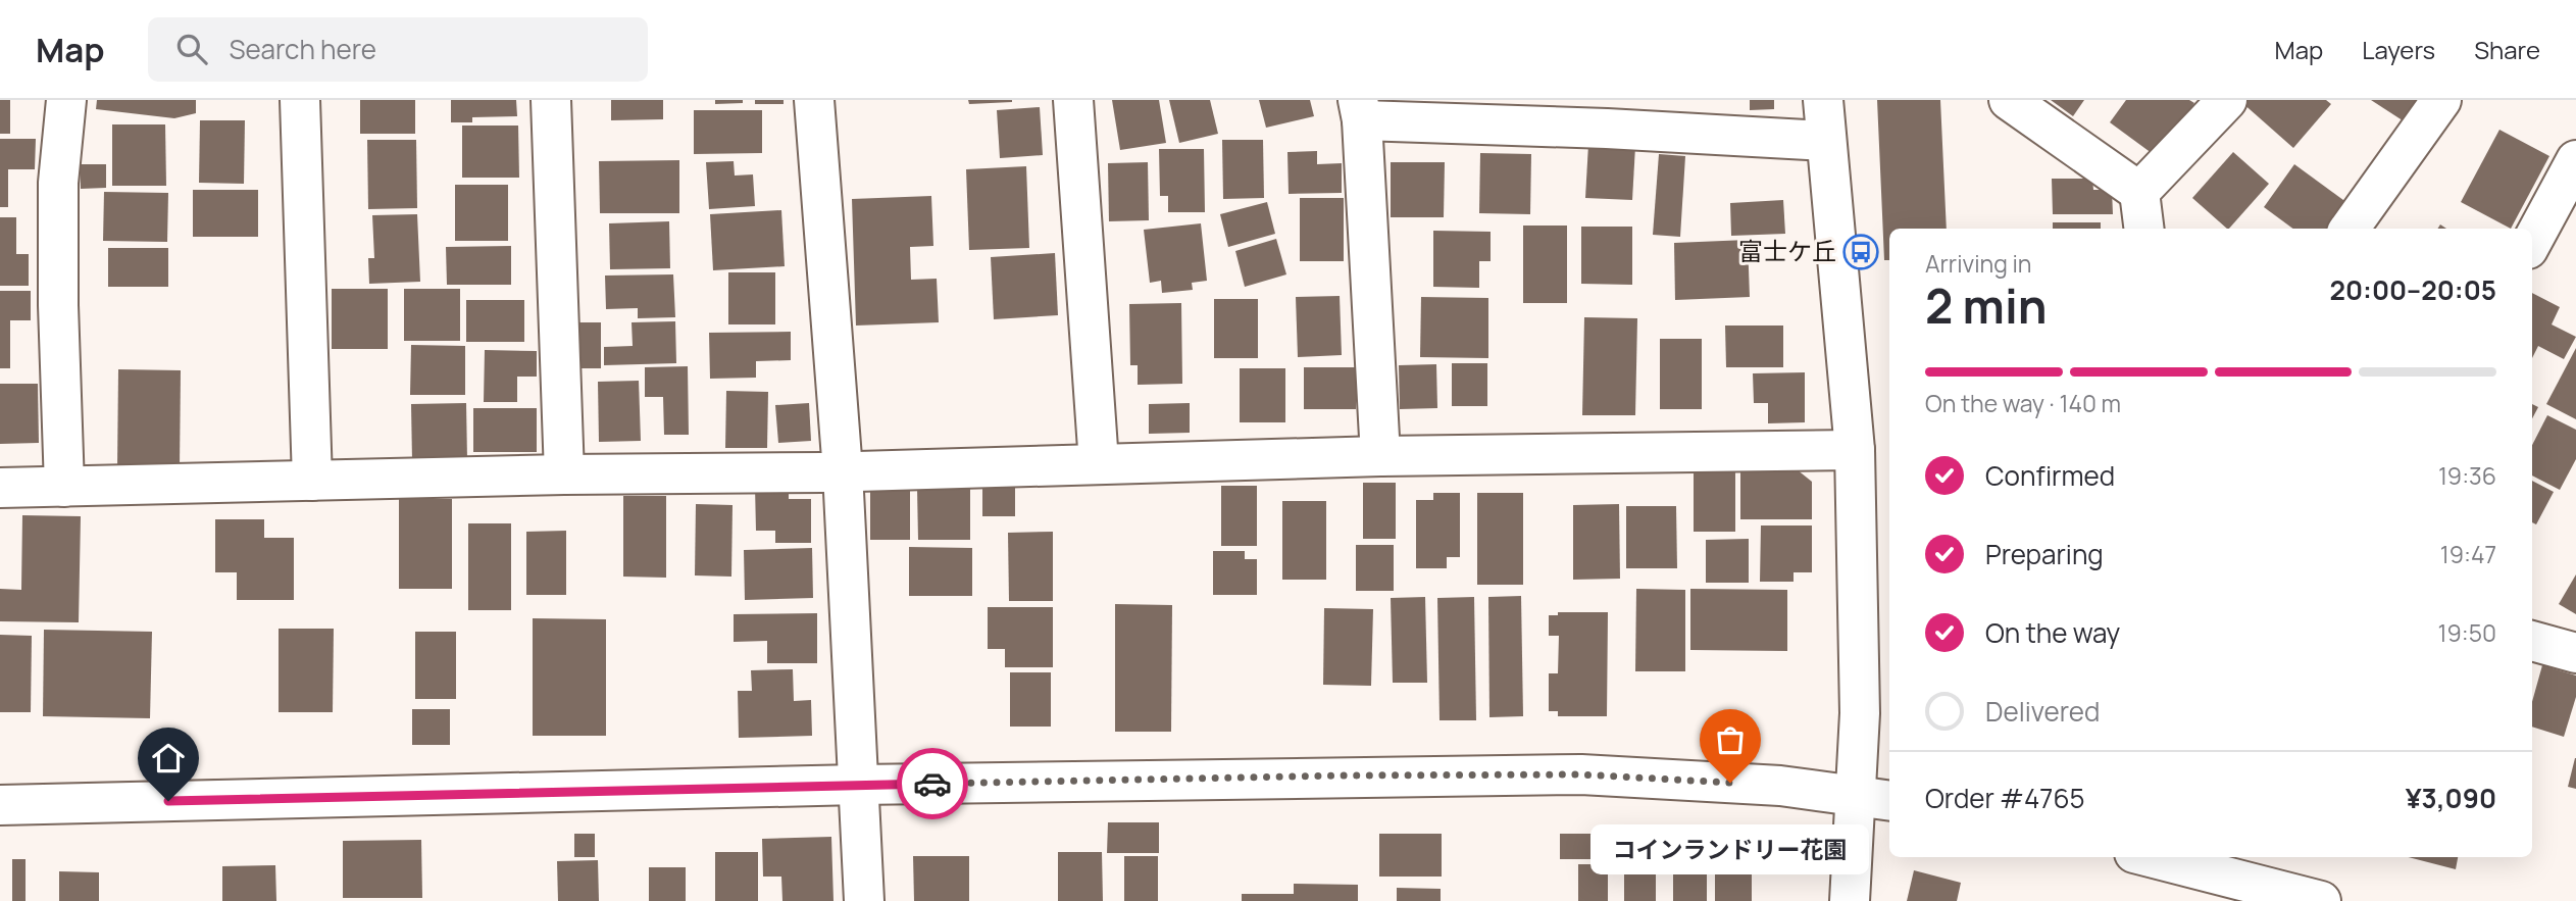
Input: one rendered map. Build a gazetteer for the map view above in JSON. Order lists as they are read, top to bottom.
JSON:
{
  "places": {
    "bus stop": ["富士ケ丘"],
    "other": ["コインランドリー花園"]
  },
  "page": {
    "header": "Map",
    "search": "Search here",
    "nav": ["Map", "Layers", "Share"],
    "heading": ["2 min", "Arriving in", "20:00–20:05"],
    "panel": ["Order #4765", "¥3,090"],
    "bar": "On the way · 140 m",
    "list": [
      ["Confirmed", "19:36"],
      ["Preparing", "19:47"],
      ["On the way", "19:50"],
      "Delivered"
    ],
    "bubble": "コインランドリー花園"
  }
}
